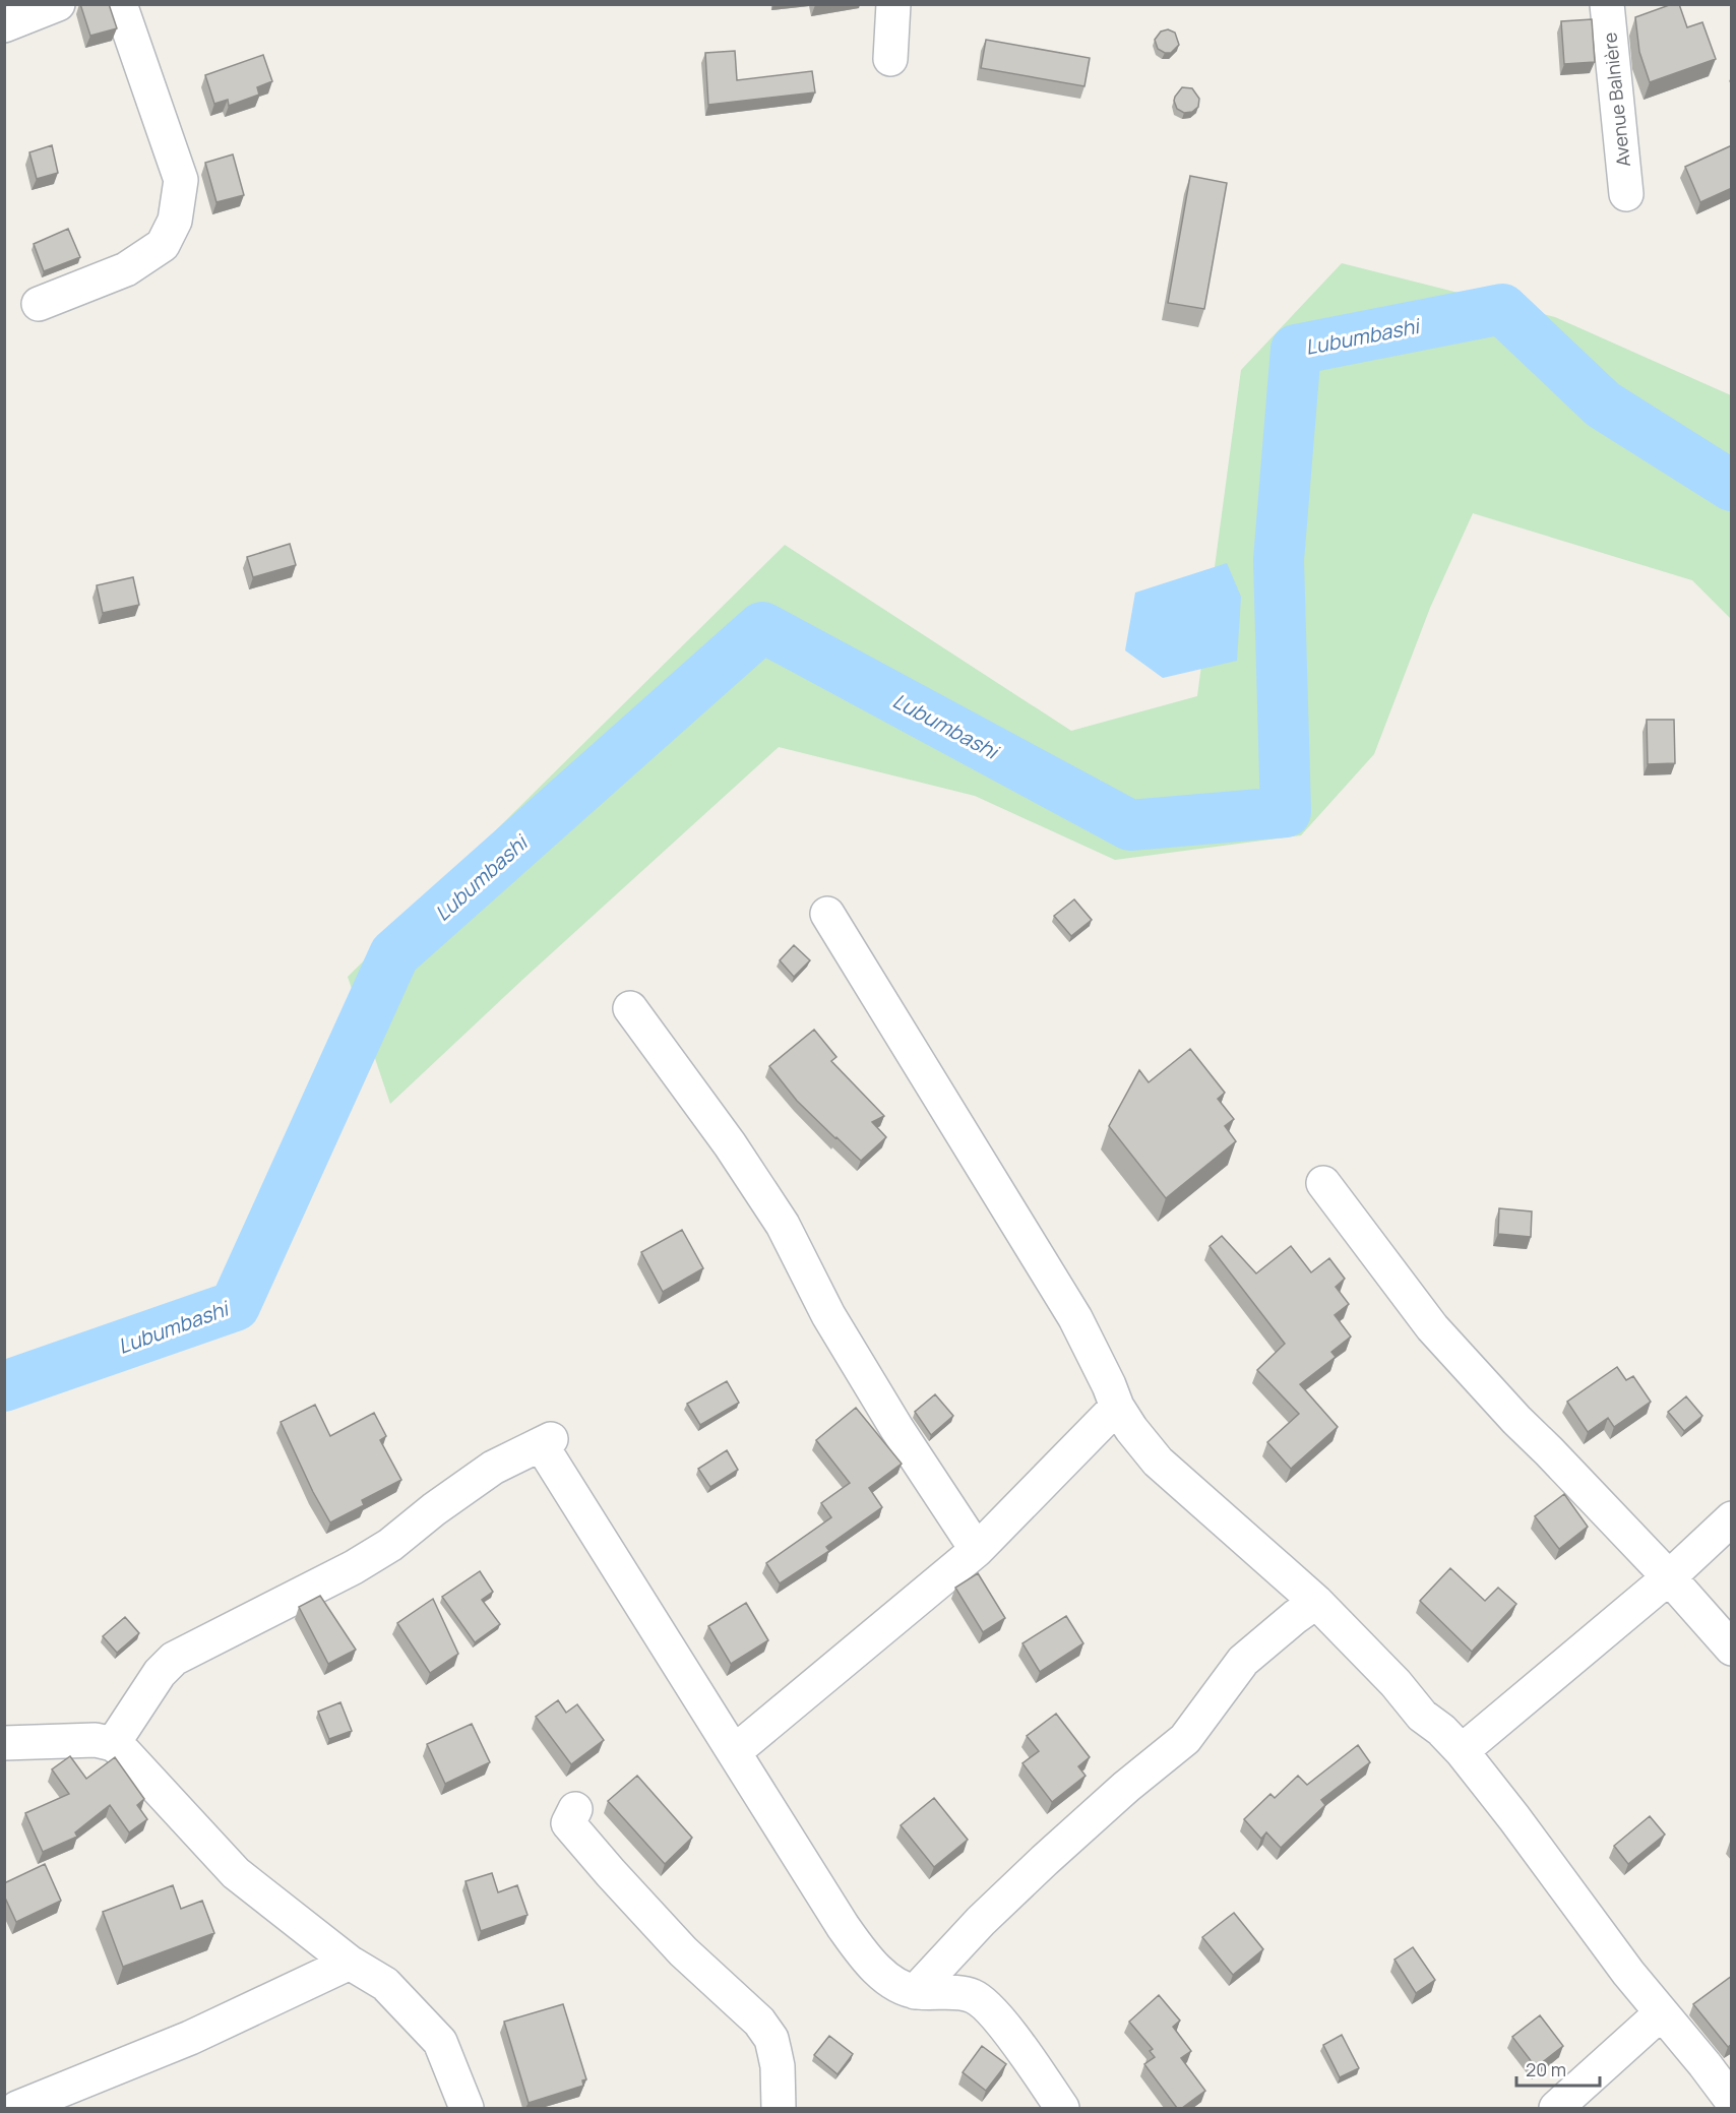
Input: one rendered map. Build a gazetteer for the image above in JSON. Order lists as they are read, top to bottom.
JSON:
{
  "streets": {
    "street": ["Avenue Balnière"]
  },
  "water": ["Lubumbashi"],
  "scale_bar": "20 m"
}
